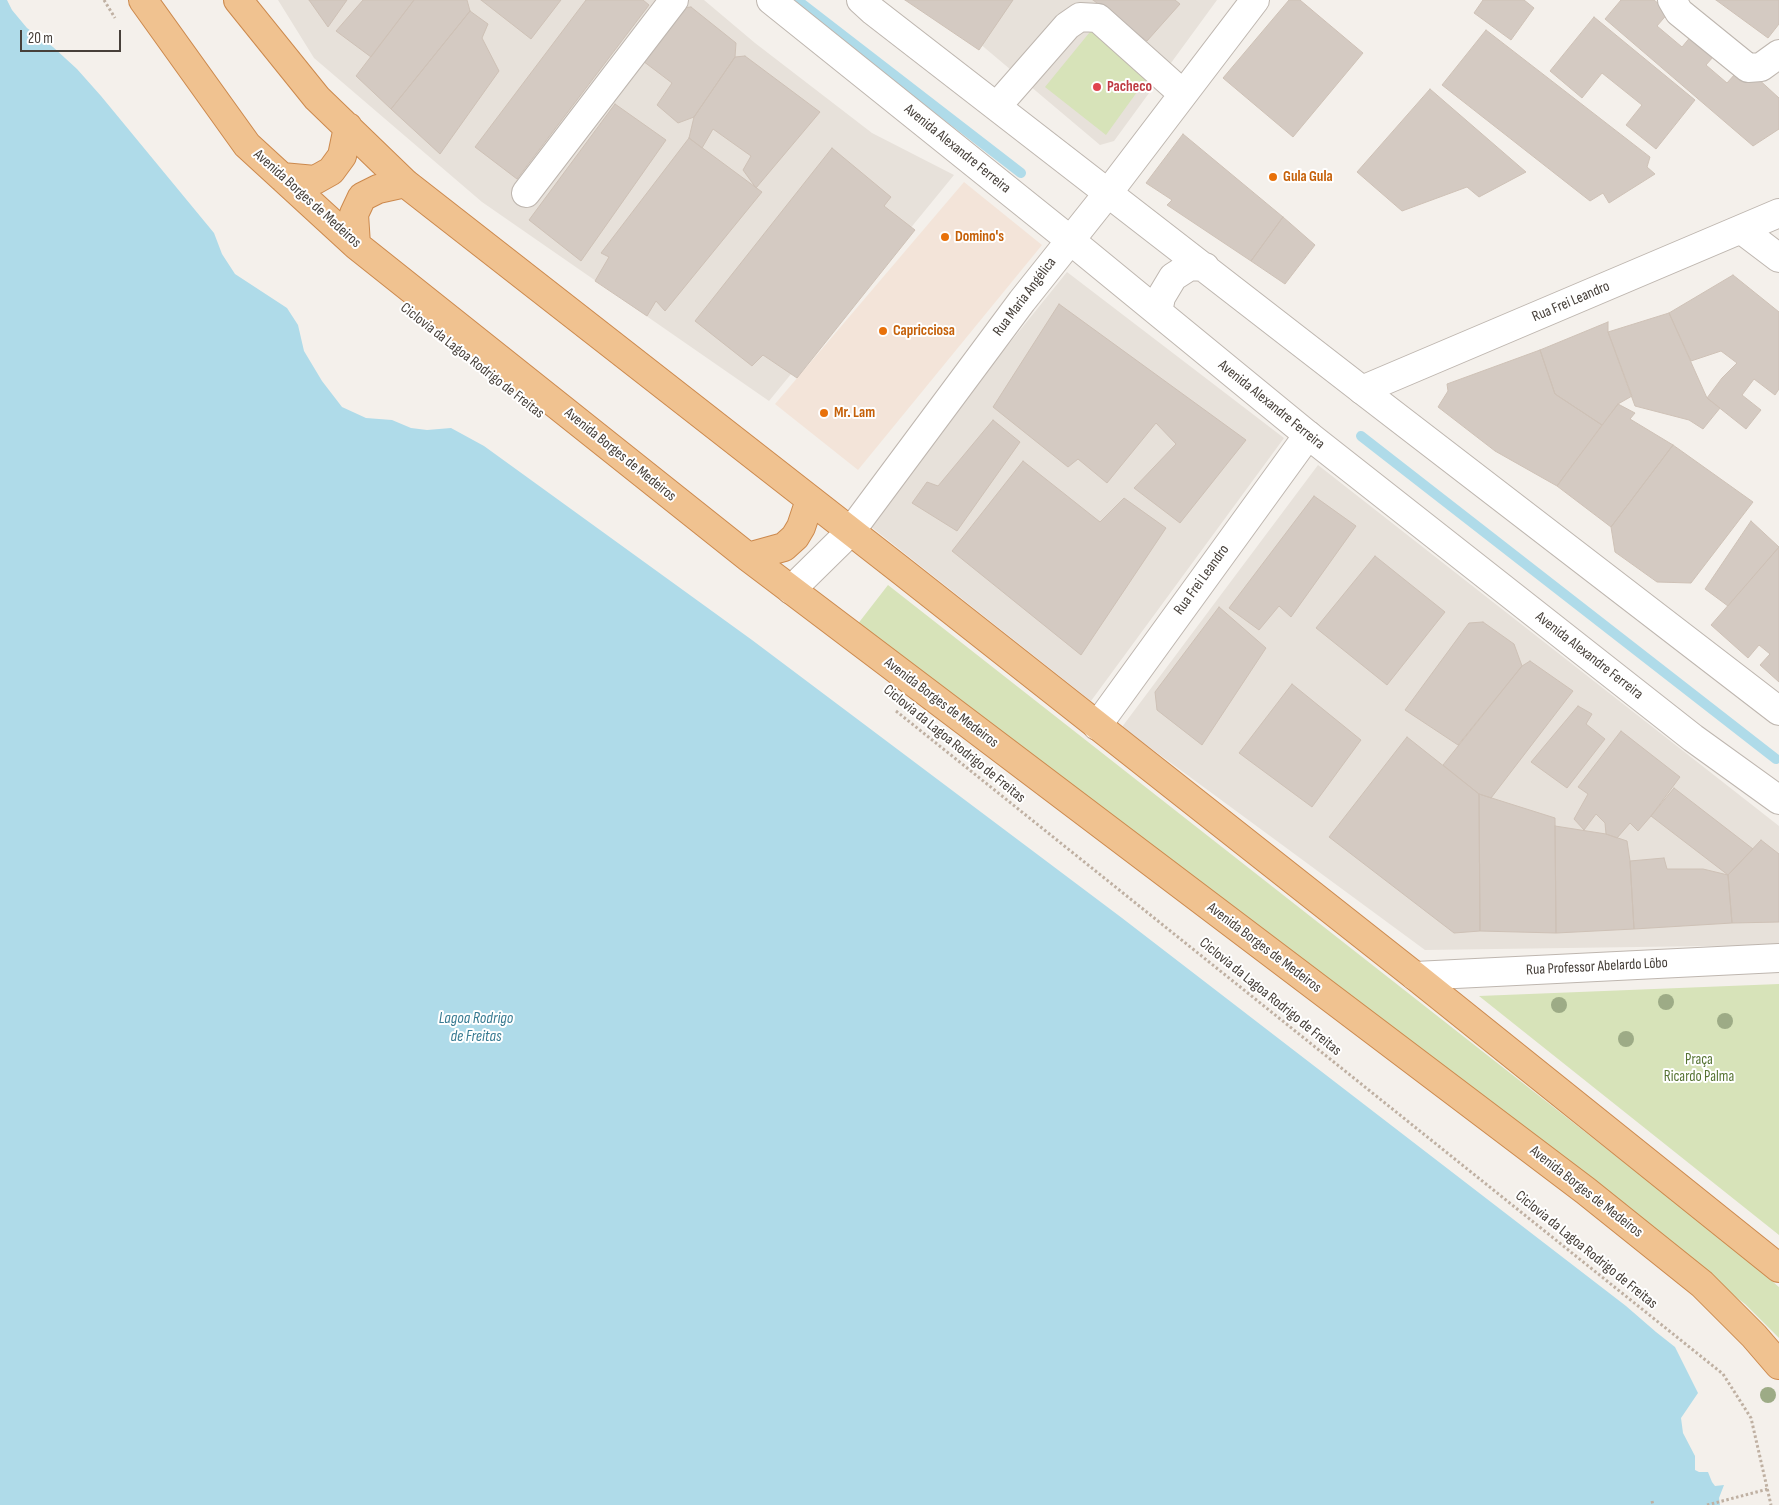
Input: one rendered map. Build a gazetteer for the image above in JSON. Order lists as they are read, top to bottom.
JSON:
{
  "streets": {
    "highway": ["Avenida Borges de Medeiros"],
    "street": [
      "Avenida Alexandre Ferreira",
      "Rua Maria Angélica",
      "Rua Frei Leandro",
      "Rua Professor Abelardo Lôbo"
    ],
    "path": ["Ciclovia da Lagoa Rodrigo de Freitas"]
  },
  "crossings": [
    ["Avenida Alexandre Ferreira", "Rua Maria Angélica"],
    ["Avenida Alexandre Ferreira", "Rua Frei Leandro"],
    ["Avenida Borges de Medeiros", "Rua Maria Angélica"]
  ],
  "water": ["Lagoa Rodrigo de Freitas"],
  "parks": ["Praça Ricardo Palma"],
  "places": [
    "Pacheco",
    "Gula Gula",
    "Domino's",
    "Capricciosa",
    "Mr. Lam"
  ],
  "scale_bar": "20 m"
}
